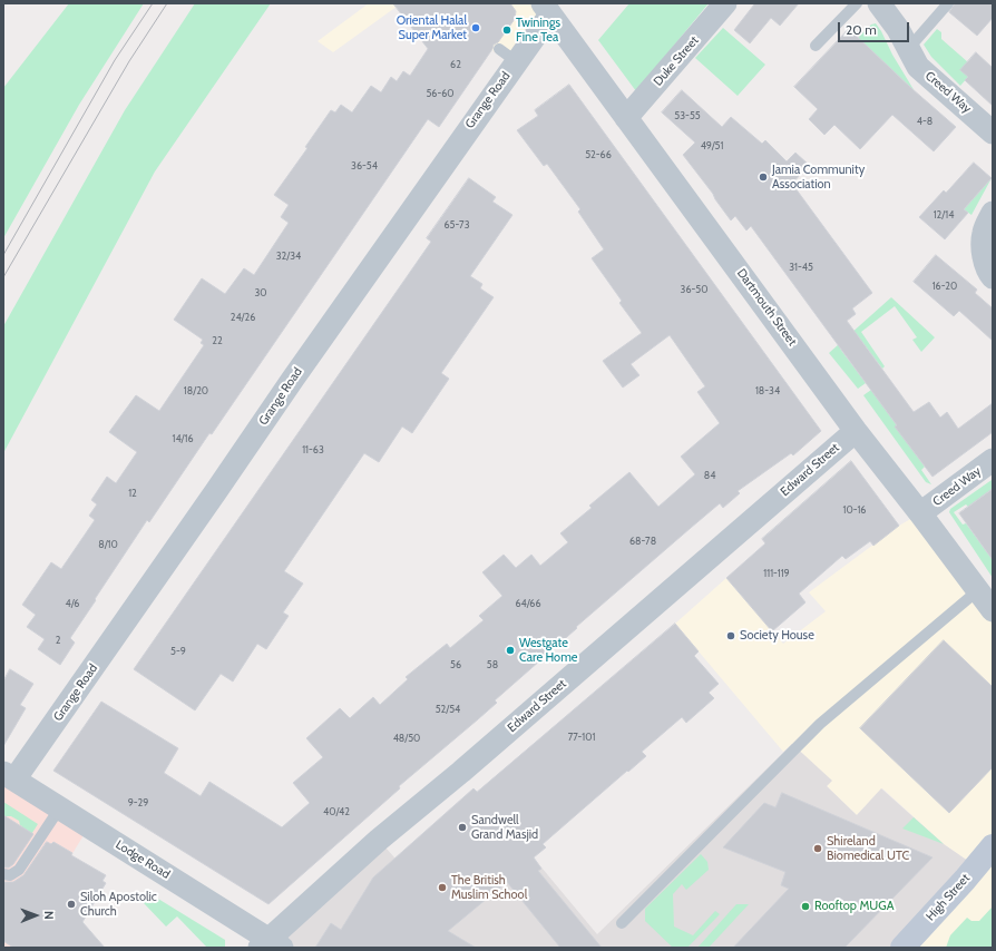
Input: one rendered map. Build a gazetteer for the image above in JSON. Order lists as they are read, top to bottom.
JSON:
{
  "streets": {
    "street": [
      "Duke Street",
      "Creed Way",
      "Grange Road",
      "Dartmouth Street",
      "Edward Street",
      "Lodge Road",
      "High Street"
    ]
  },
  "crossings": [
    ["Duke Street", "Dartmouth Street"],
    ["Creed Way", "Dartmouth Street"],
    ["Grange Road", "Dartmouth Street"],
    ["Grange Road", "Lodge Road"],
    ["Dartmouth Street", "Edward Street"],
    ["Edward Street", "Lodge Road"]
  ],
  "places": [
    "Oriental Halal Super Market",
    "Twinings Fine Tea",
    "Jamia Community Association",
    "Society House",
    "Westgate Care Home",
    "Sandwell Grand Masjid",
    "Shireland Biomedical UTC",
    "The British Muslim School",
    "Siloh Apostolic Church",
    "Rooftop MUGA"
  ],
  "house_numbers": [
    "62",
    "56-60",
    "53-55",
    "4-8",
    "49/51",
    "52-66",
    "36-54",
    "12/14",
    "65-73",
    "32/34",
    "31-45",
    "16-20",
    "36-50",
    "30",
    "24/26",
    "22",
    "18/20",
    "18-34",
    "14/16",
    "11-63",
    "84",
    "12",
    "10-16",
    "68-78",
    "8/10",
    "111-119",
    "4/6",
    "64/66",
    "2",
    "5-9",
    "56",
    "58",
    "52/54",
    "77-101",
    "48/50",
    "9-29",
    "40/42"
  ],
  "scale_bar": "20 m",
  "north": "right"
}
